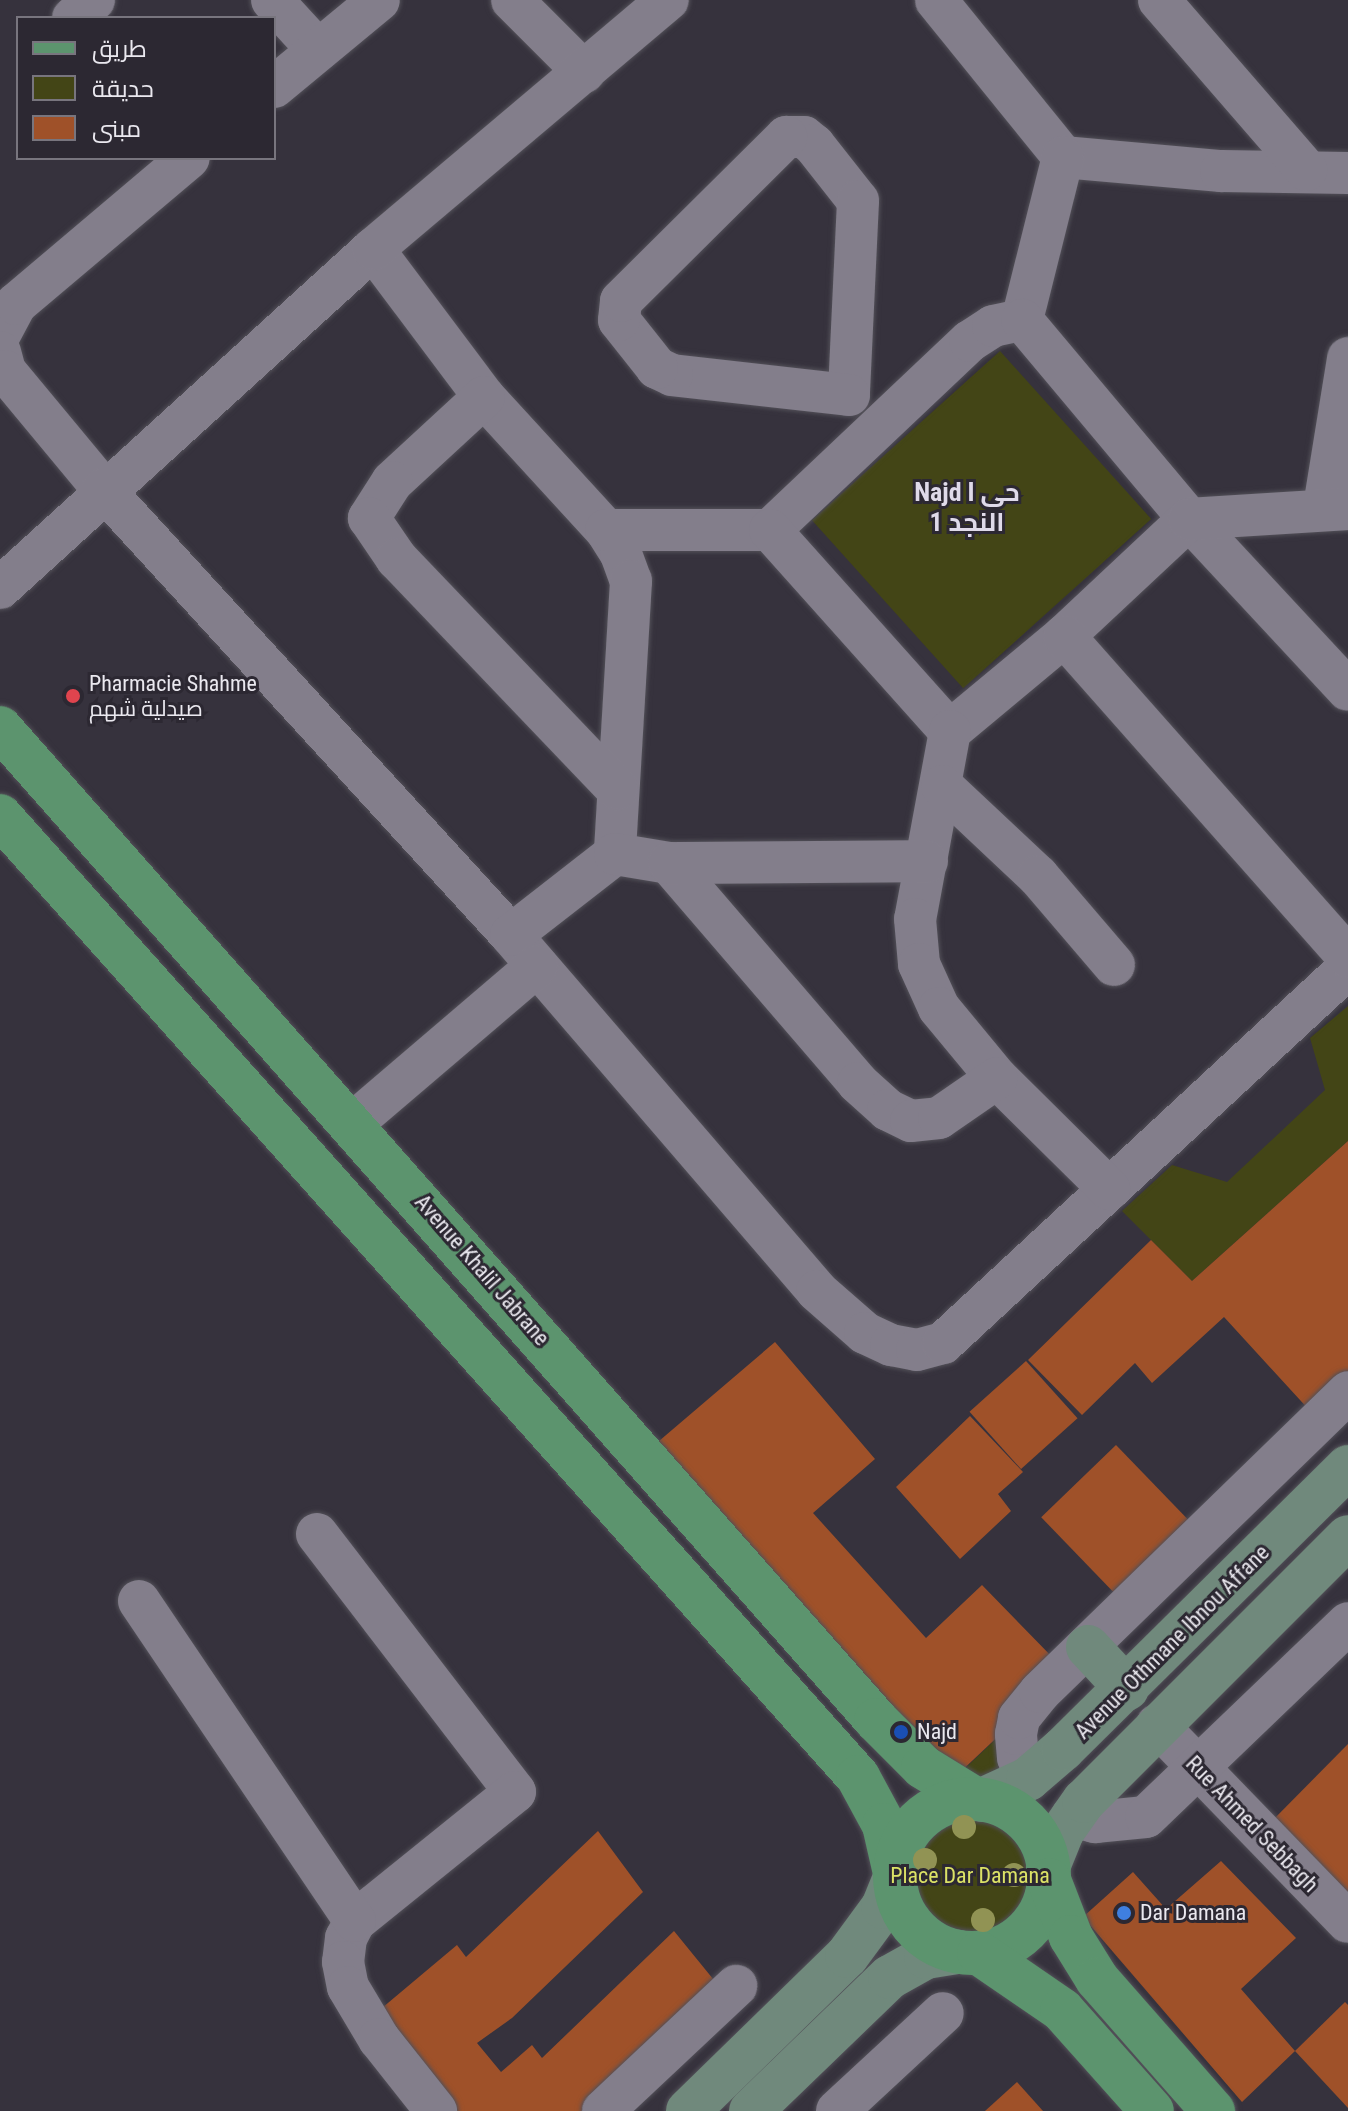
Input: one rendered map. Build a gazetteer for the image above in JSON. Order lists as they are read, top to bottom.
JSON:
{
  "streets": {
    "main road": ["Avenue Khalil Jabrane", "Avenue Othmane Ibnou Affane"],
    "street": ["Rue Ahmed Sebbagh"]
  },
  "crossings": [
    ["Avenue Khalil Jabrane", "Avenue Othmane Ibnou Affane"]
  ],
  "districts": ["Najd I حي النجد 1"],
  "parks": ["Place Dar Damana"],
  "places": ["Pharmacie Shahme صيدلية شهم", "Najd", "Dar Damana"],
  "legend": ["طريق", "حديقة", "مبنى"]
}
